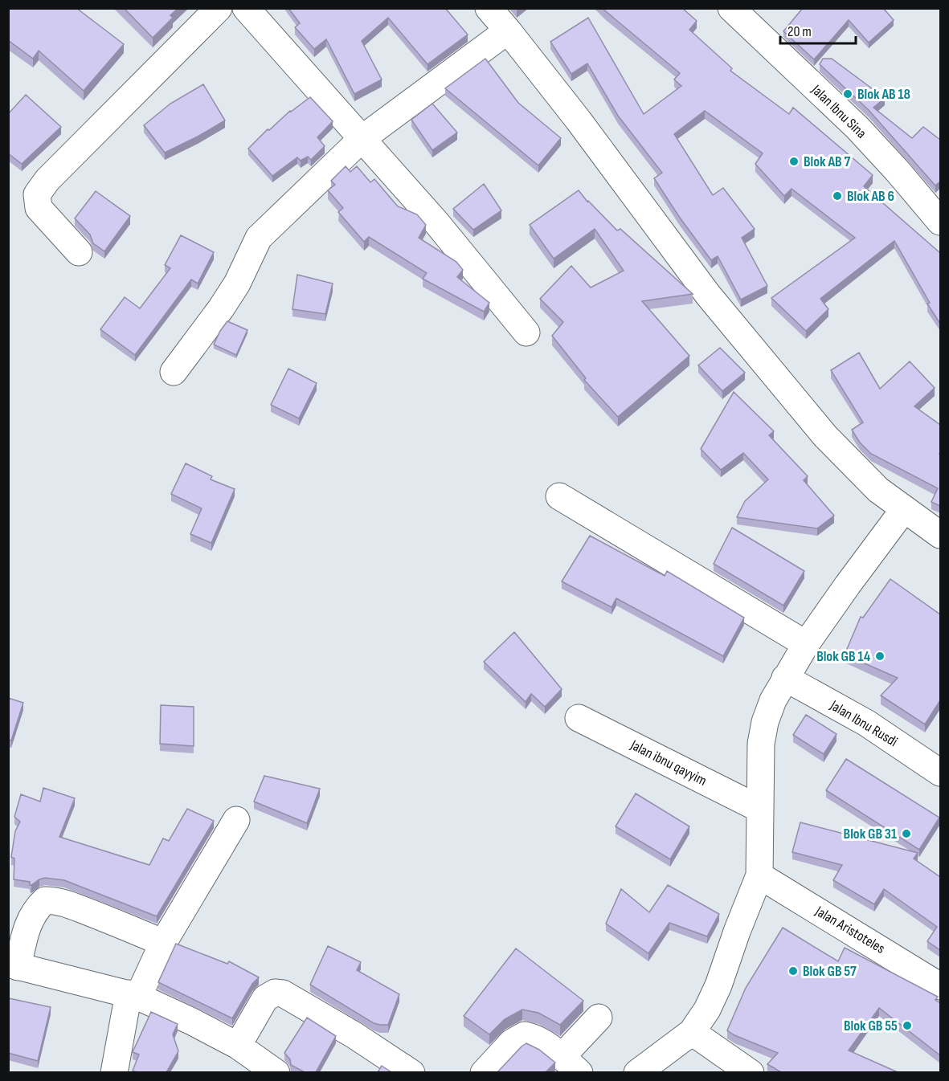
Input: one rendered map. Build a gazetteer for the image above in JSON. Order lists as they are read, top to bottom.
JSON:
{
  "streets": {
    "street": [
      "Jalan Ibnu Sina",
      "Jalan Ibnu Rusdi",
      "Jalan ibnu qayyim",
      "Jalan Aristoteles"
    ]
  },
  "places": [
    "Blok AB 18",
    "Blok AB 7",
    "Blok AB 6",
    "Blok GB 14",
    "Blok GB 31",
    "Blok GB 57",
    "Blok GB 55"
  ],
  "scale_bar": "20 m"
}
